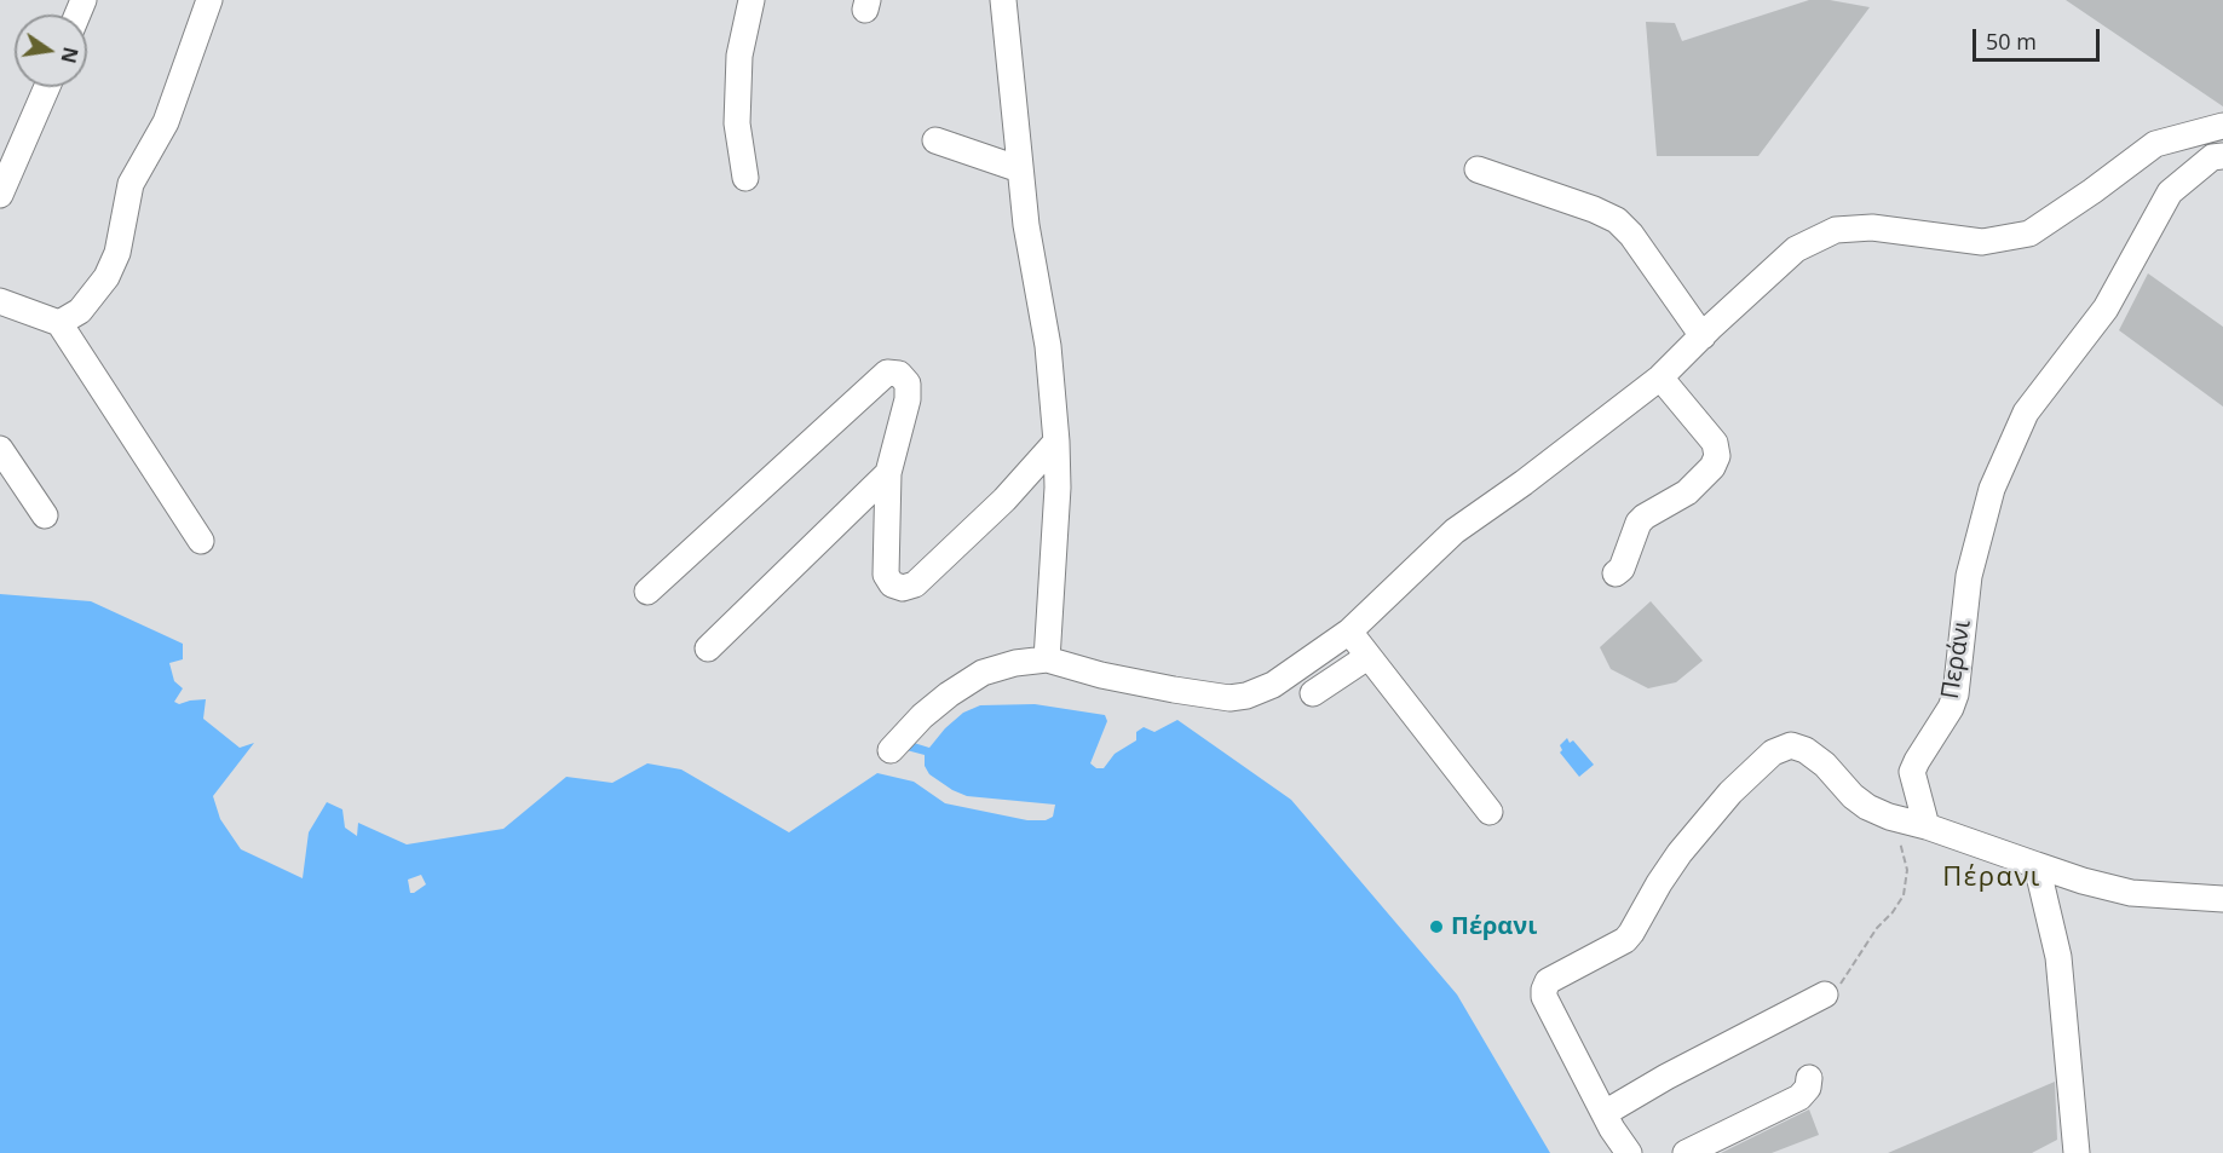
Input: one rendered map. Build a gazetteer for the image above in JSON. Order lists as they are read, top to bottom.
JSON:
{
  "streets": {
    "street": ["Περάνι"]
  },
  "districts": ["Πέρανι"],
  "places": ["Πέρανι"],
  "scale_bar": "50 m",
  "north": "right"
}
